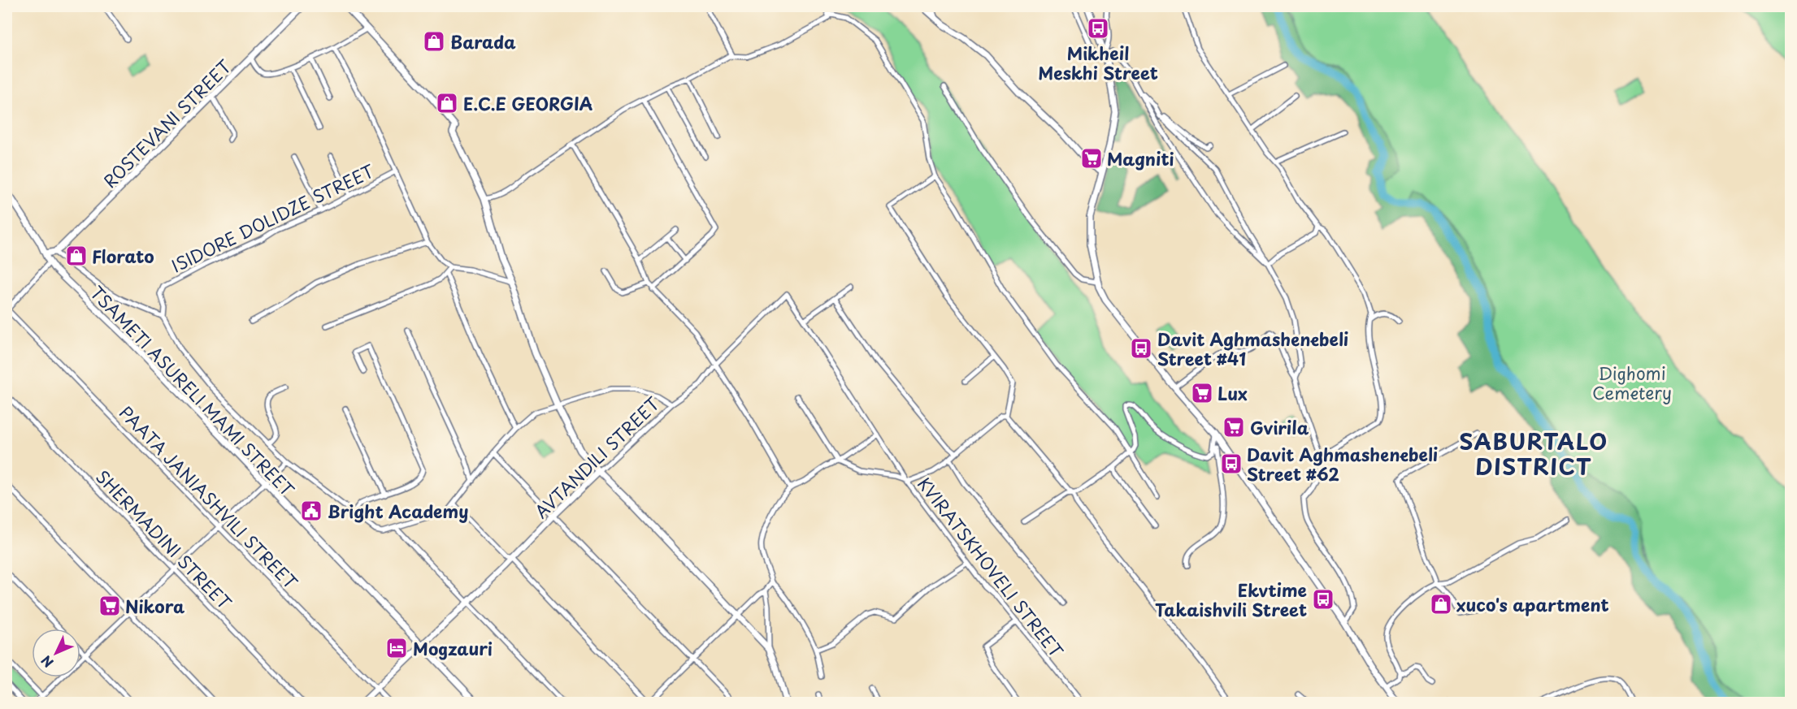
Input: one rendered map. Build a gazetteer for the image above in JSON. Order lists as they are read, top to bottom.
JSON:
{
  "streets": {
    "street": [
      "ROSTEVANI STREET",
      "ISIDORE DOLIDZE STREET",
      "TSAMETI ASURELI MAMI STREET",
      "AVTANDILI STREET",
      "PAATA JANIASHVILI STREET",
      "SHERMADINI STREET",
      "KVIRATSKHOVELI STREET"
    ]
  },
  "crossings": [
    ["TSAMETI ASURELI MAMI STREET", "AVTANDILI STREET"],
    ["AVTANDILI STREET", "PAATA JANIASHVILI STREET"],
    ["AVTANDILI STREET", "KVIRATSKHOVELI STREET"]
  ],
  "districts": ["SABURTALO DISTRICT"],
  "parks": ["Dighomi Cemetery"],
  "places": {
    "bus stop": [
      "Mikheil Meskhi Street",
      "Davit Aghmashenebeli Street #41",
      "Davit Aghmashenebeli Street #62",
      "Ekvtime Takaishvili Street"
    ],
    "shop": [
      "Barada",
      "E.C.E GEORGIA",
      "Florato",
      "xuco's apartment"
    ],
    "supermarket": [
      "Magniti",
      "Lux",
      "Gvirila",
      "Nikora"
    ],
    "public building": ["Bright Academy"],
    "hotel": ["Mogzauri"]
  },
  "north": "bottom left"
}
